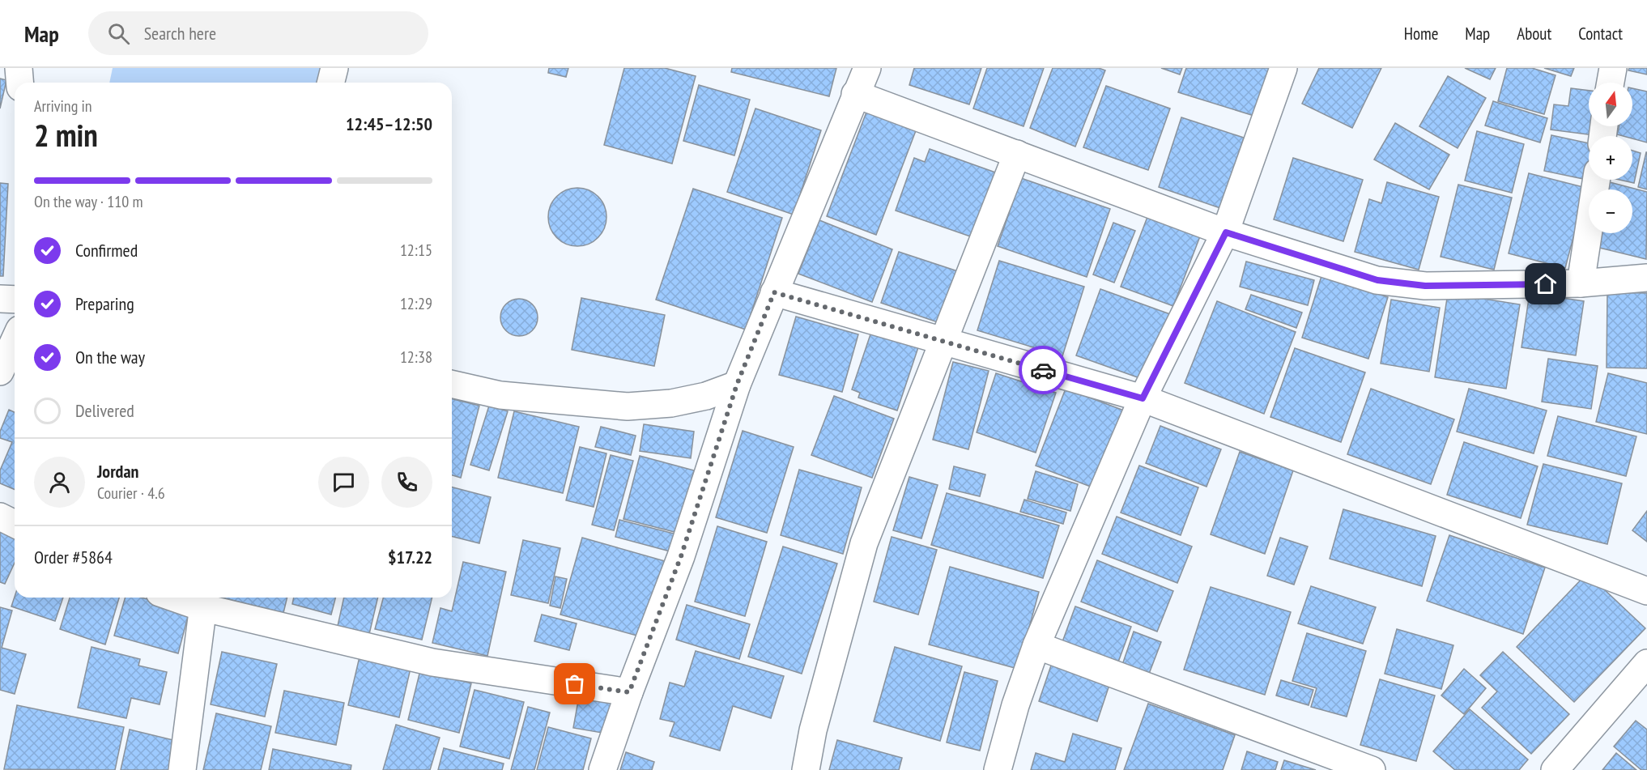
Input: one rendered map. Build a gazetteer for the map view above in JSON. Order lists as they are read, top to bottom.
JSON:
{
  "north": "top",
  "page": {
    "header": "Map",
    "search": "Search here",
    "nav": [
      "Home",
      "Map",
      "About",
      "Contact"
    ],
    "map_buttons": ["+", "−"],
    "heading": ["2 min", "Arriving in", "12:45–12:50"],
    "panel": [
      "Jordan",
      "Courier · 4.6",
      "Order #5864",
      "$17.22"
    ],
    "bar": "On the way · 110 m",
    "list": [
      ["Confirmed", "12:15"],
      ["Preparing", "12:29"],
      ["On the way", "12:38"],
      "Delivered"
    ]
  }
}
